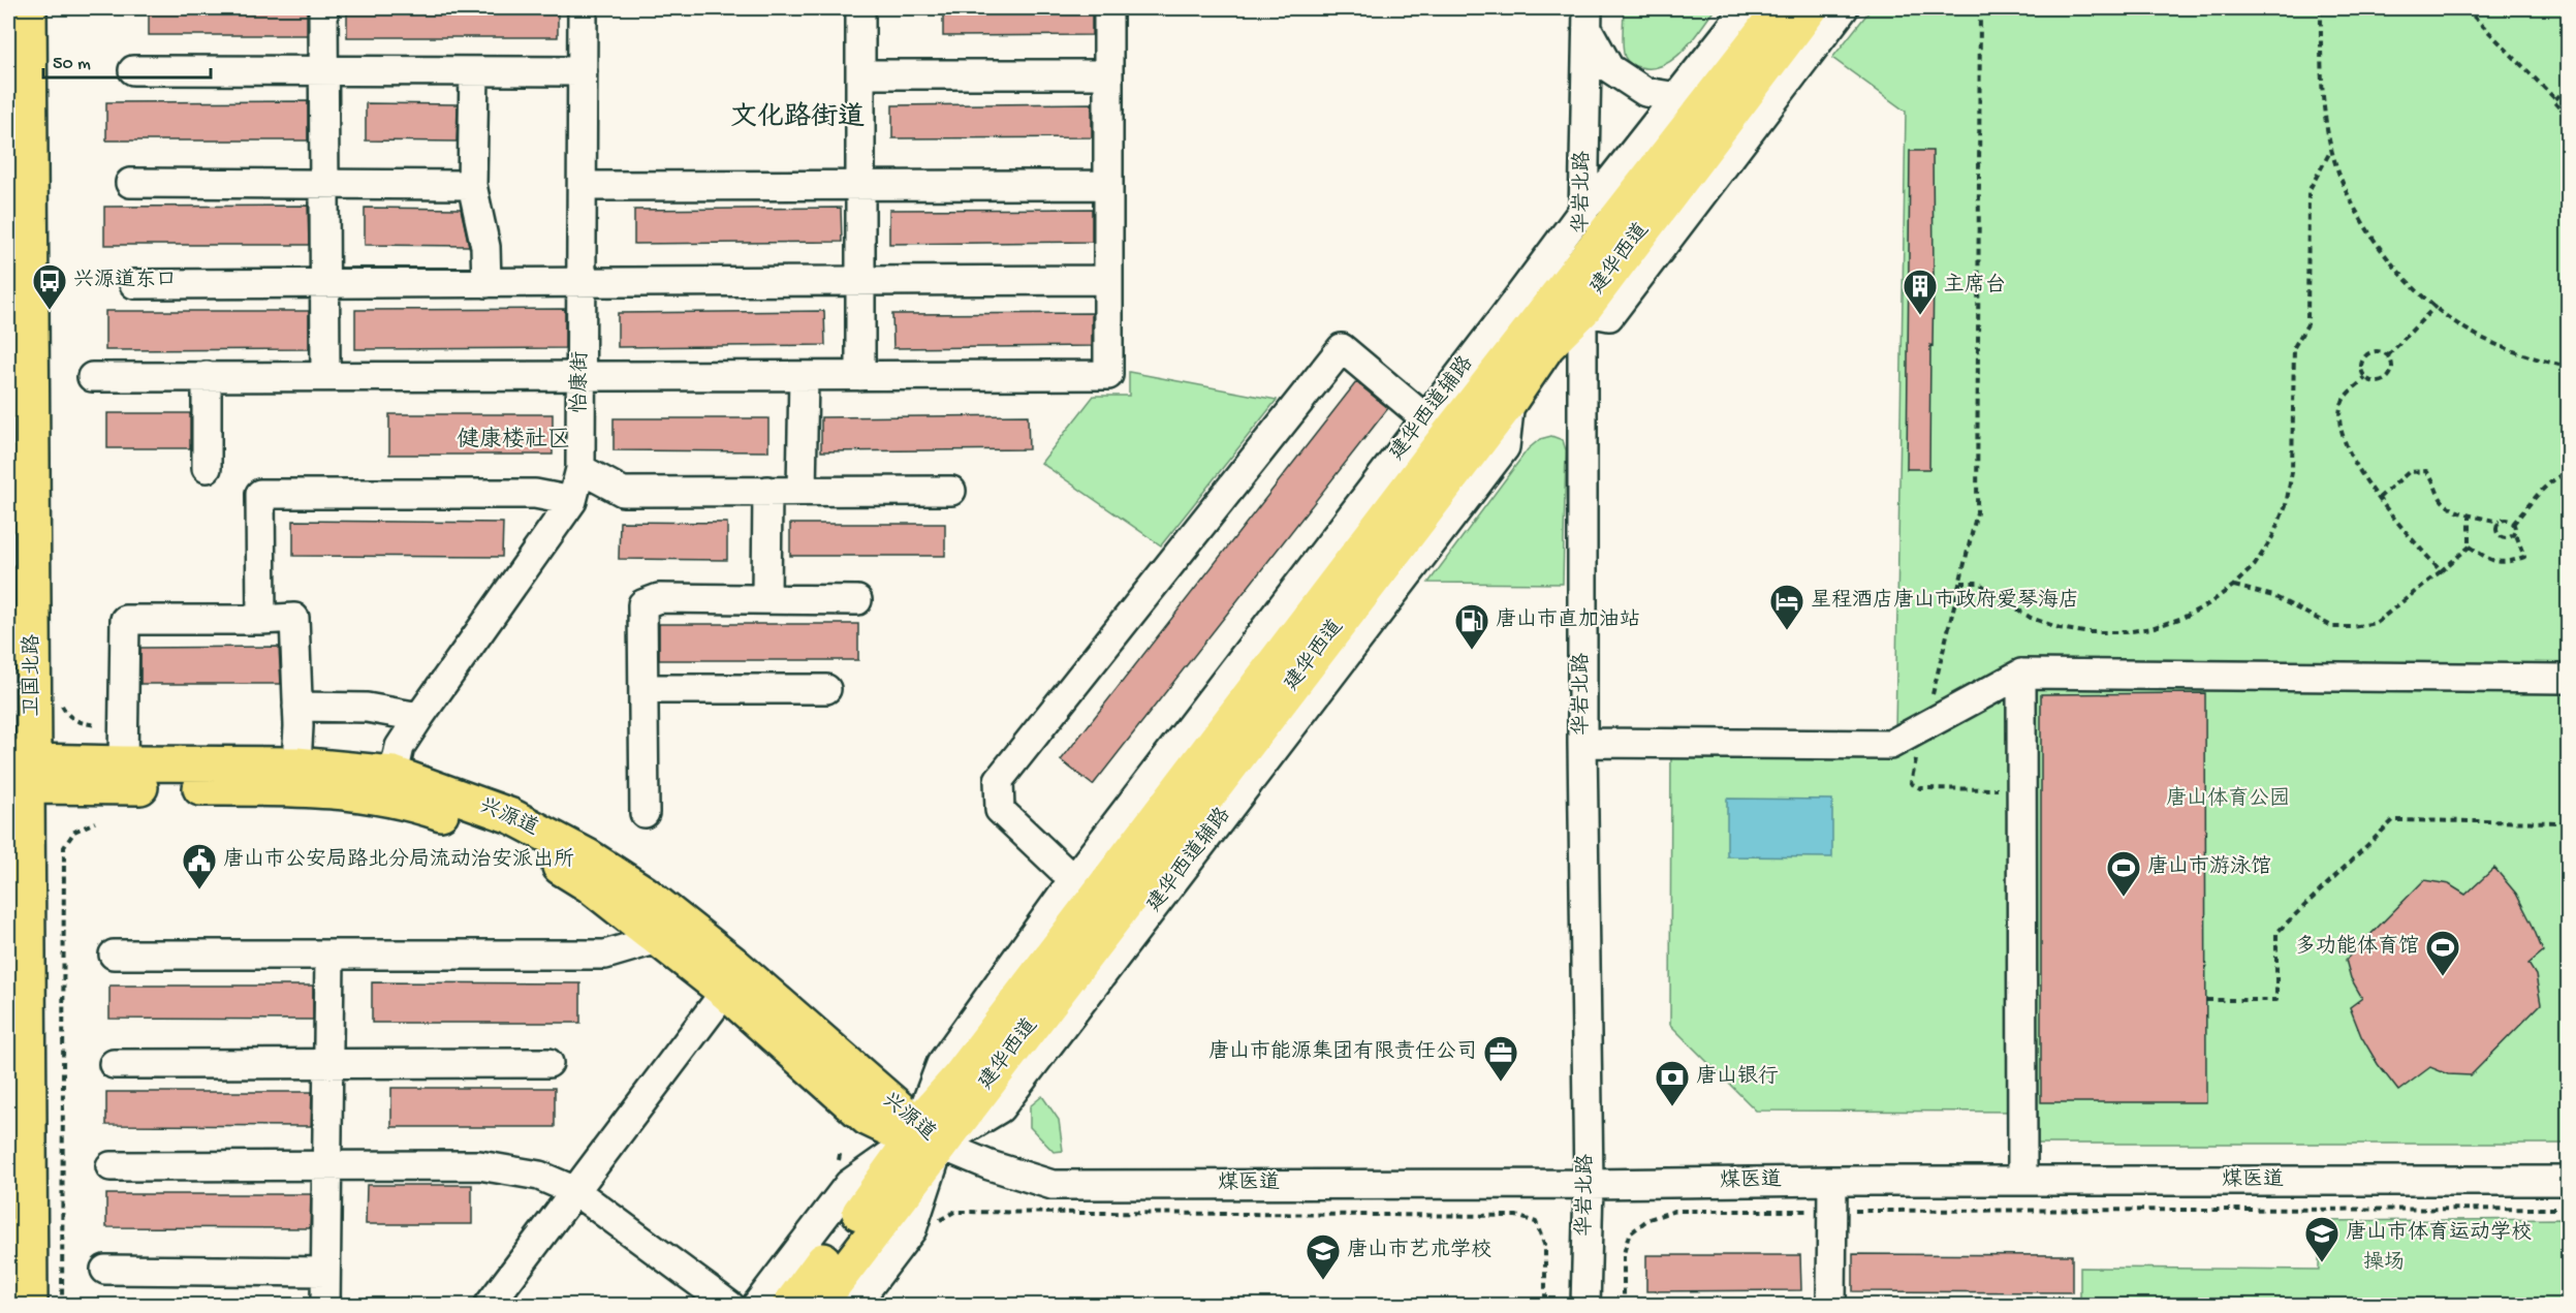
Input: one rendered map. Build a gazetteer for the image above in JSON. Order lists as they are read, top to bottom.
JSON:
{
  "streets": {
    "main road": ["建华西道", "卫国北路", "兴源道"],
    "street": [
      "华岩北路",
      "怡康街",
      "建华西道辅路",
      "煤医道"
    ]
  },
  "crossings": [
    ["华岩北路", "建华西道"],
    ["华岩北路", "建华西道辅路"],
    ["华岩北路", "煤医道"],
    ["建华西道", "建华西道辅路"],
    ["建华西道", "兴源道"],
    ["建华西道", "煤医道"],
    ["怡康街", "兴源道"],
    ["卫国北路", "兴源道"],
    ["兴源道", "煤医道"]
  ],
  "districts": ["文化路街道", "健康楼社区"],
  "parks": ["唐山体育公园", "操场"],
  "places": {
    "bus stop": ["兴源道东口"],
    "building": ["主席台"],
    "hotel": ["星程酒店唐山市政府爱琴海店"],
    "fuel station": ["唐山市直加油站"],
    "public building": ["唐山市公安局路北分局流动治安派出所"],
    "sports": ["唐山市游泳馆", "多功能体育馆"],
    "office": ["唐山市能源集团有限责任公司"],
    "bank": ["唐山银行"],
    "school or university": ["唐山市体育运动学校", "唐山市艺术学校"]
  },
  "scale_bar": "50 m"
}
